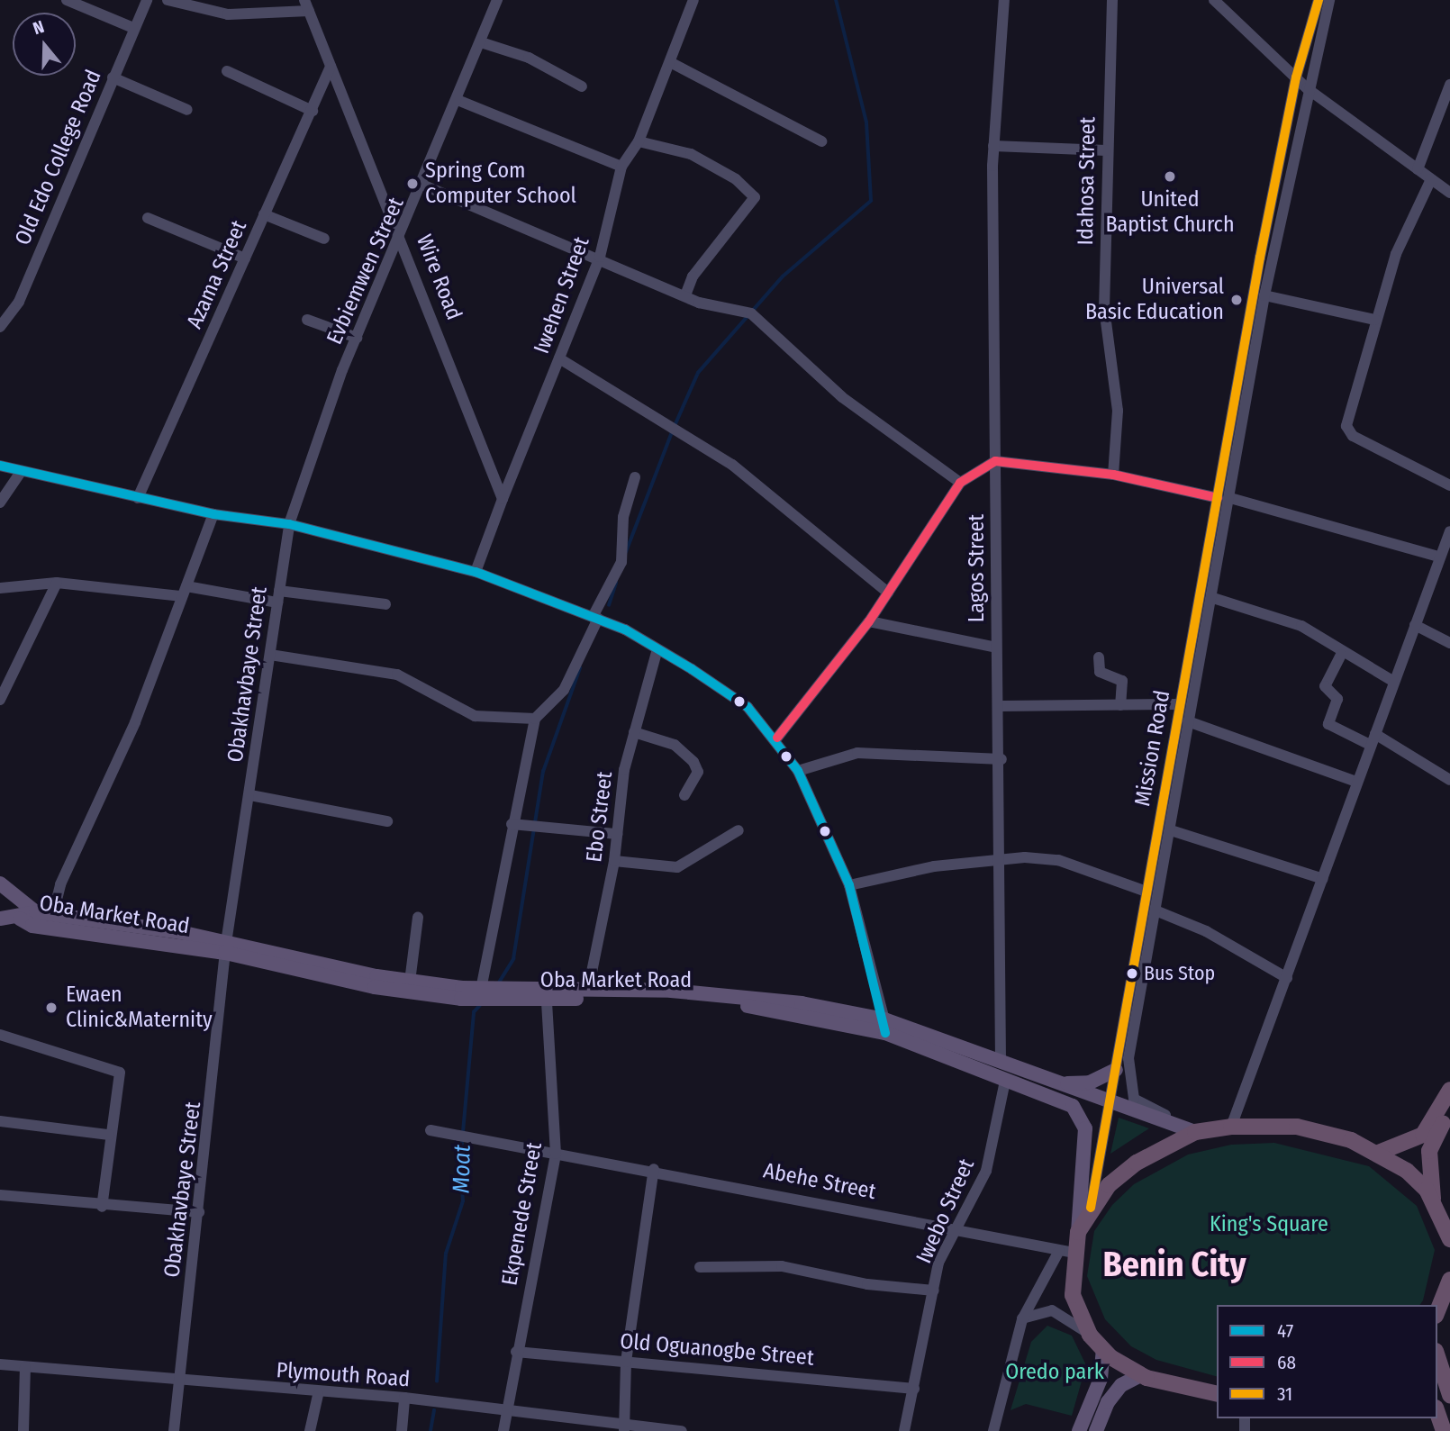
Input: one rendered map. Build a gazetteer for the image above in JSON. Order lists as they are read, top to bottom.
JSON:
{
  "streets": {
    "main road": ["Oba Market Road"],
    "street": [
      "Old Edo College Road",
      "Idahosa Street",
      "Evbiemwen Street",
      "Azama Street",
      "Wire Road",
      "Iwehen Street",
      "Lagos Street",
      "Obakhavbaye Street",
      "Mission Road",
      "Ebo Street",
      "Abehe Street",
      "Iwebo Street",
      "Ekpenede Street",
      "Old Oguanogbe Street",
      "Plymouth Road"
    ]
  },
  "crossings": [
    ["Evbiemwen Street", "Wire Road"],
    ["Evbiemwen Street", "Obakhavbaye Street"],
    ["Azama Street", "Wire Road"],
    ["Wire Road", "Iwehen Street"],
    ["Lagos Street", "Oba Market Road"],
    ["Obakhavbaye Street", "Oba Market Road"],
    ["Obakhavbaye Street", "Plymouth Road"],
    ["Mission Road", "Oba Market Road"],
    ["Ebo Street", "Oba Market Road"],
    ["Oba Market Road", "Iwebo Street"],
    ["Oba Market Road", "Ekpenede Street"],
    ["Abehe Street", "Iwebo Street"],
    ["Abehe Street", "Ekpenede Street"],
    ["Iwebo Street", "Old Oguanogbe Street"],
    ["Ekpenede Street", "Old Oguanogbe Street"],
    ["Ekpenede Street", "Plymouth Road"]
  ],
  "districts": ["Benin City"],
  "water": ["Moat"],
  "parks": ["King's Square", "Oredo park"],
  "places": [
    "United Baptist Church",
    "Spring Com Computer School",
    "Universal Basic Education",
    "Bus Stop",
    "Ewaen Clinic&Maternity"
  ],
  "lines": ["transit line 31", "transit line 68", "transit line 47"],
  "legend": ["47", "68", "31"],
  "north": "top"
}
